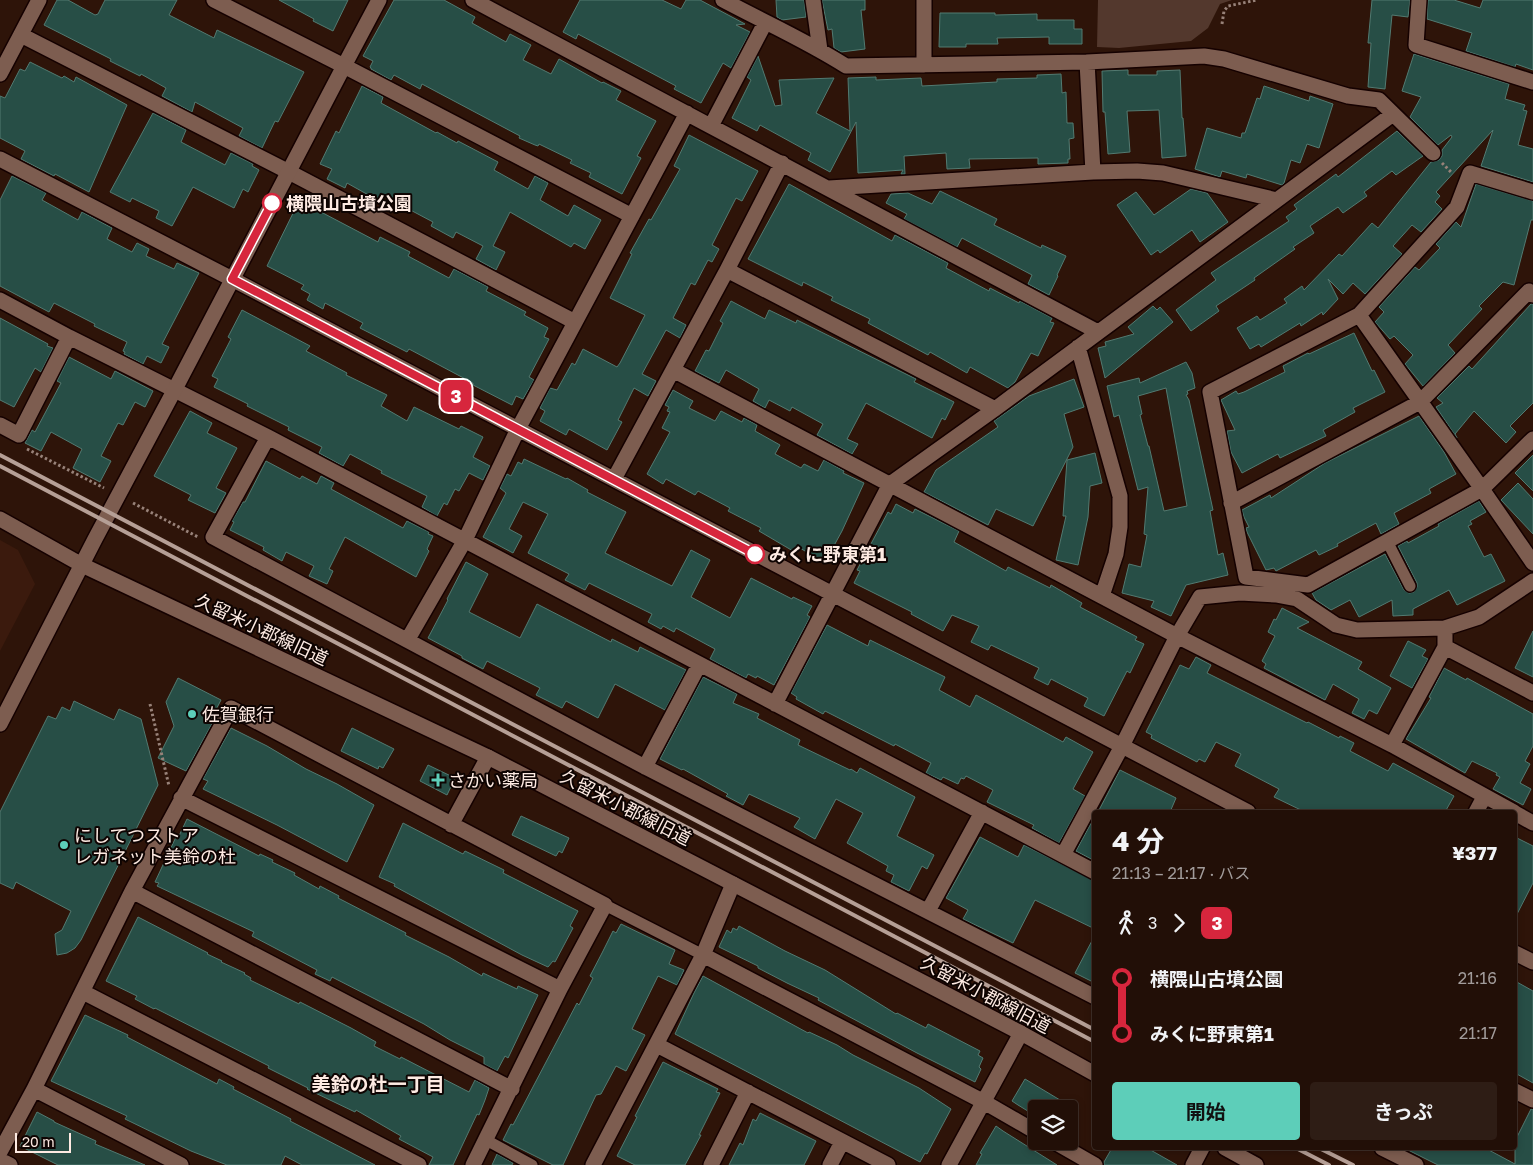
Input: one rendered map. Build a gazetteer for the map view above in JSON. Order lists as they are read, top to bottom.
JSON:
{
  "streets": {
    "street": ["久留米小郡線旧道"]
  },
  "districts": ["美鈴の杜一丁目"],
  "places": {
    "other": [
      "横隈山古墳公園",
      "みくに野東第1",
      "佐賀銀行",
      "にしてつストア レガネット美鈴の杜"
    ],
    "health": ["さかい薬局"]
  },
  "lines": ["bus line 3"],
  "scale_bar": "20 m",
  "page": {
    "on_map": "3",
    "heading": ["4 分", "21:13 – 21:17 · バス", "¥377"],
    "legs": ["3", "3"],
    "list": [
      {
        "name": "横隈山古墳公園",
        "value": "21:16"
      },
      {
        "name": "みくに野東第1",
        "value": "21:17"
      }
    ],
    "buttons": ["開始", "きっぷ"],
    "scale": "20 m"
  }
}
